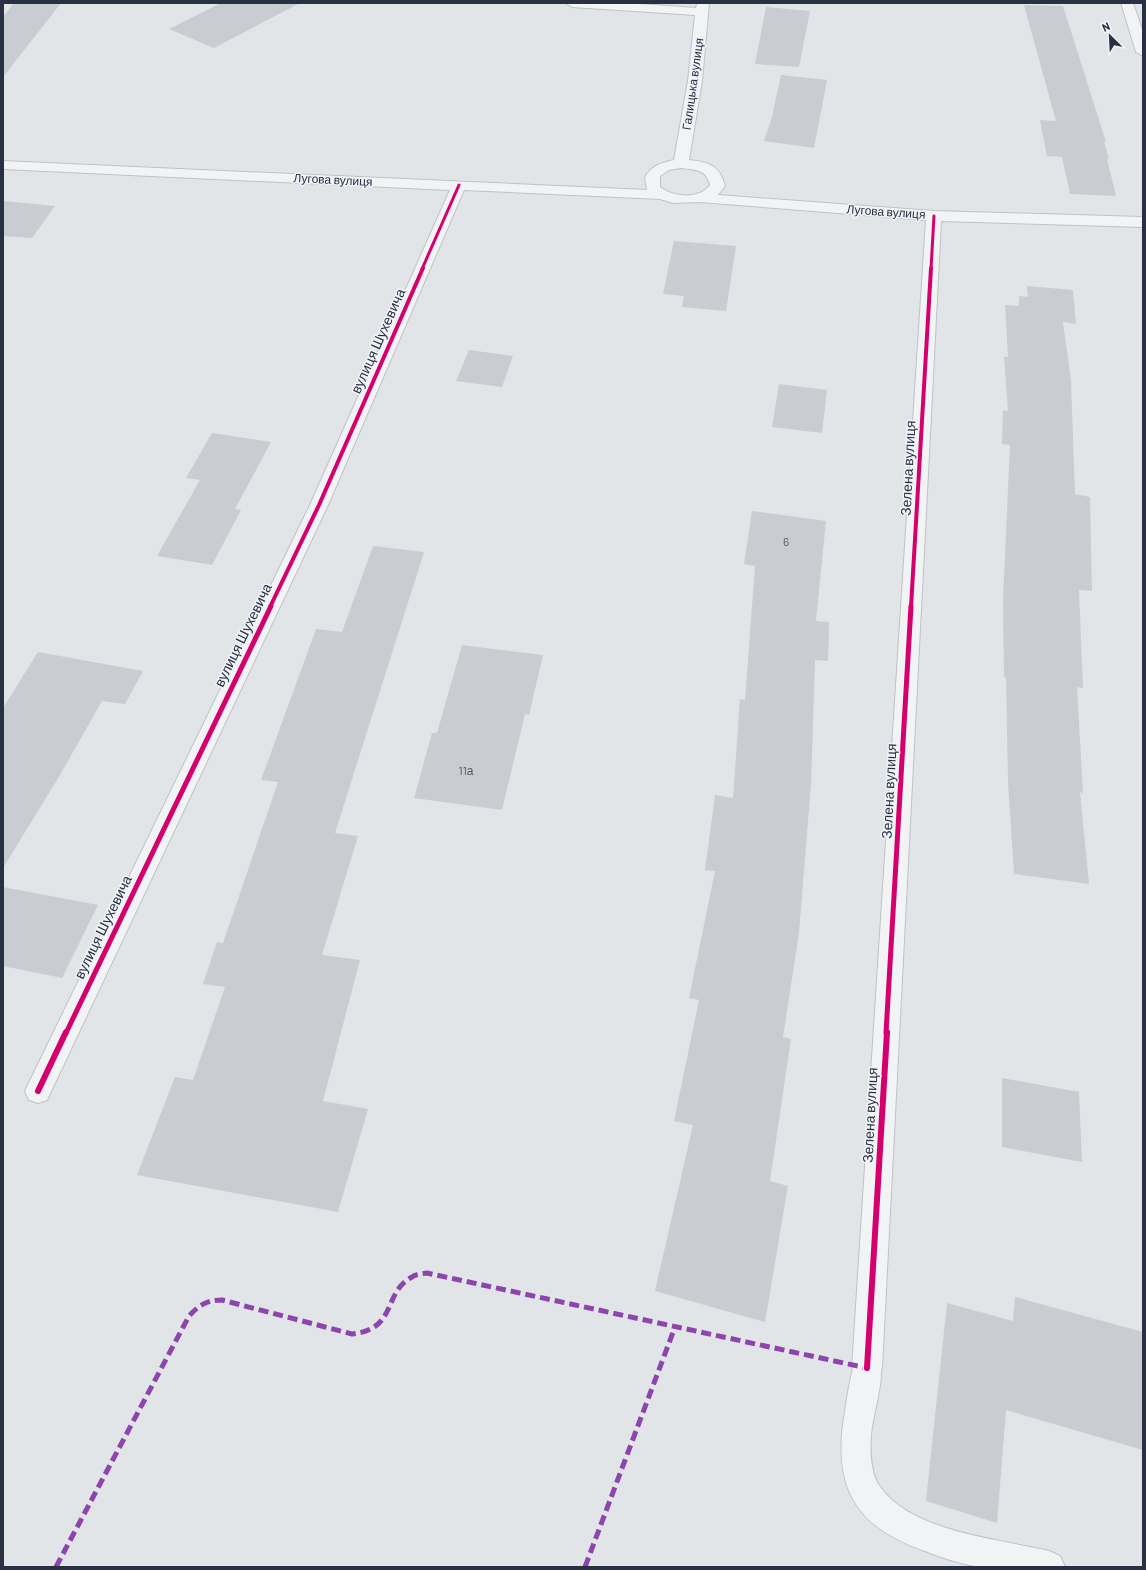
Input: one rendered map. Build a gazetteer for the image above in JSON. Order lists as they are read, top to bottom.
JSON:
{
  "streets": {
    "street": [
      "Галицька вулиця",
      "Лугова вулиця",
      "вулиця Шухевича",
      "Зелена вулиця"
    ]
  },
  "crossings": [
    ["Лугова вулиця", "вулиця Шухевича"],
    ["Лугова вулиця", "Зелена вулиця"]
  ],
  "house_numbers": ["6", "11а"],
  "north": "top left"
}
